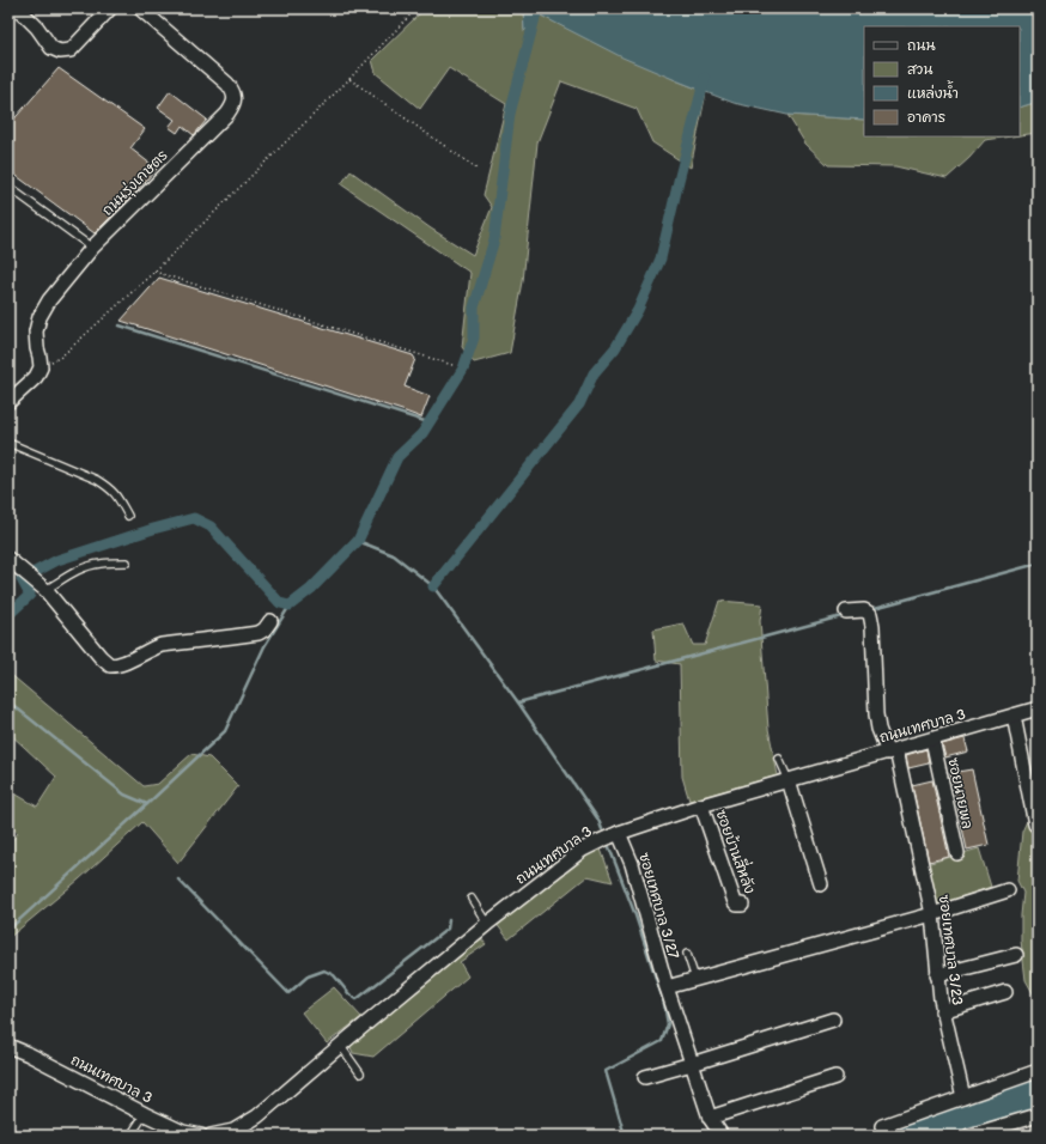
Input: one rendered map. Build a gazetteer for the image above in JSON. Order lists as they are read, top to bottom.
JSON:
{
  "streets": {
    "street": [
      "ถนนรุ่งเกษตร",
      "ถนนเทศบาล 3",
      "ซอยนายพล",
      "ซอยบ้านสี่หลัง",
      "ซอยเทศบาล 3/27",
      "ซอยเทศบาล 3/23"
    ]
  },
  "crossings": [
    ["ถนนเทศบาล 3", "ซอยนายพล"],
    ["ถนนเทศบาล 3", "ซอยบ้านสี่หลัง"],
    ["ถนนเทศบาล 3", "ซอยเทศบาล 3/27"],
    ["ถนนเทศบาล 3", "ซอยเทศบาล 3/23"]
  ],
  "legend": [
    "ถนน",
    "สวน",
    "แหล่งน้ำ",
    "อาคาร"
  ]
}
